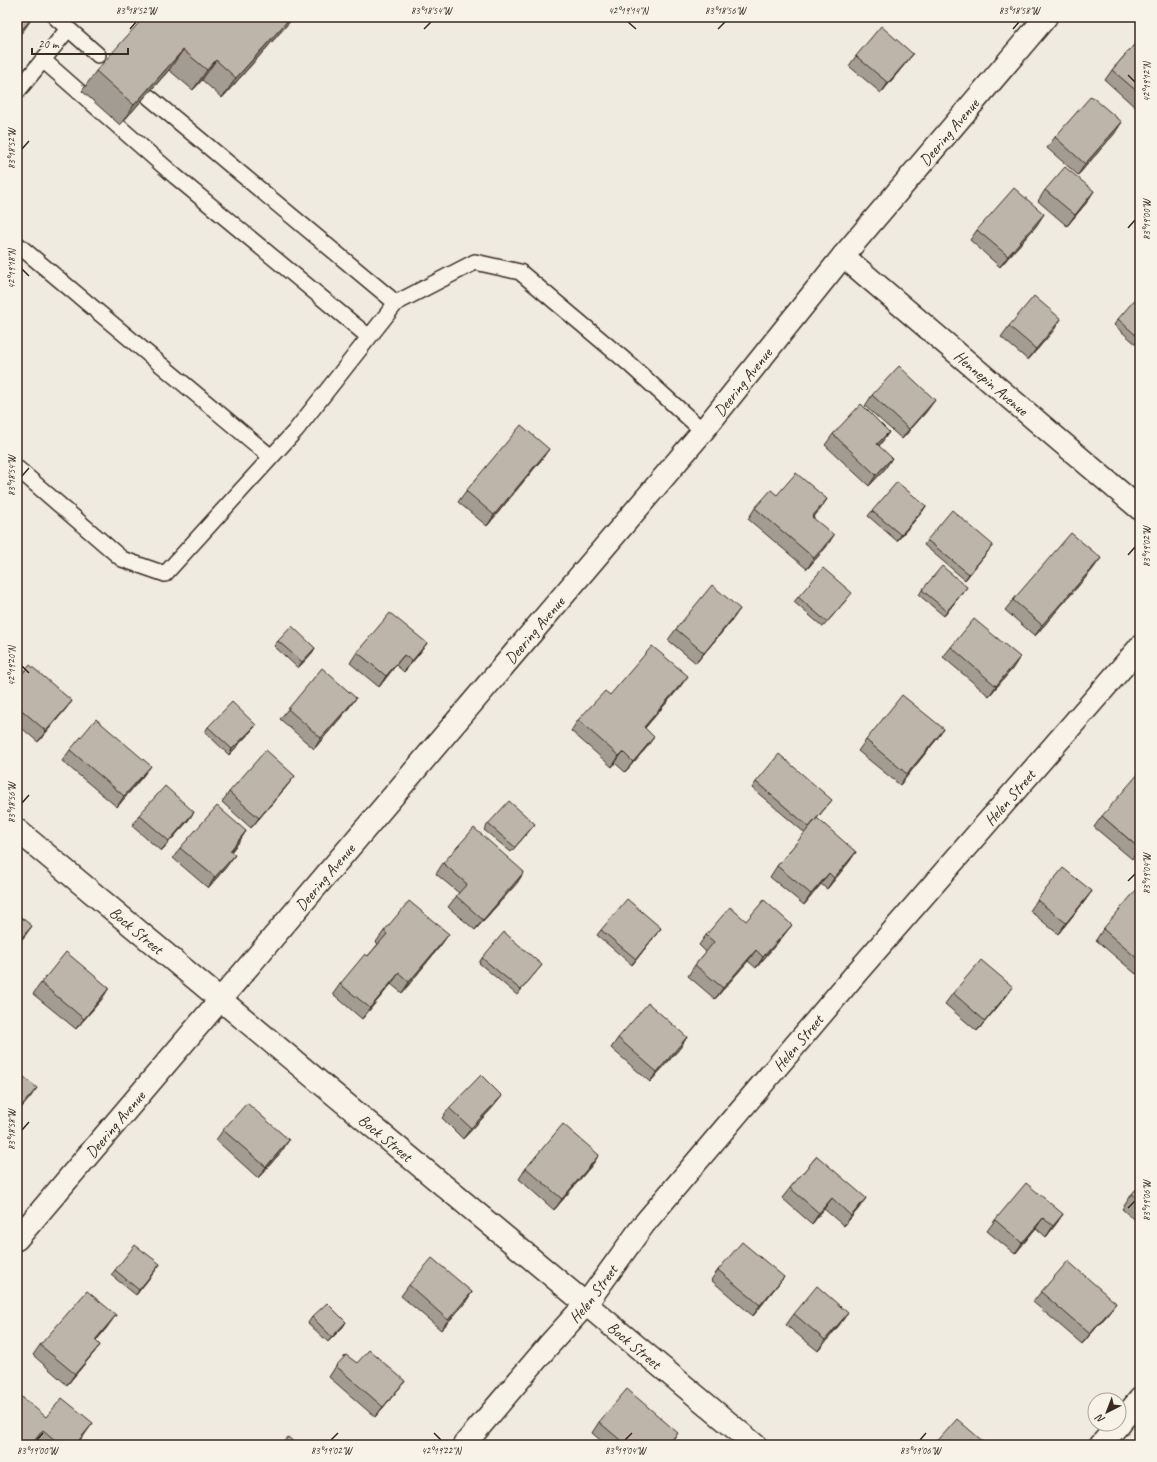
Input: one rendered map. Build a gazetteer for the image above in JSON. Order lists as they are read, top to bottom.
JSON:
{
  "streets": {
    "street": [
      "Deering Avenue",
      "Hennepin Avenue",
      "Helen Street",
      "Bock Street"
    ]
  },
  "crossings": [
    ["Deering Avenue", "Hennepin Avenue"],
    ["Deering Avenue", "Bock Street"],
    ["Helen Street", "Bock Street"]
  ],
  "scale_bar": "20 m",
  "north": "bottom left",
  "coordinates": [
    "83°18'52\"W",
    "83°18'54\"W",
    "42°19'14\"N",
    "83°18'56\"W",
    "83°18'58\"W",
    "42°19'12\"N",
    "83°19'00\"W",
    "42°19'18\"N",
    "83°19'02\"W",
    "42°19'20\"N",
    "83°19'04\"W",
    "83°19'06\"W",
    "42°19'22\"N"
  ]
}
